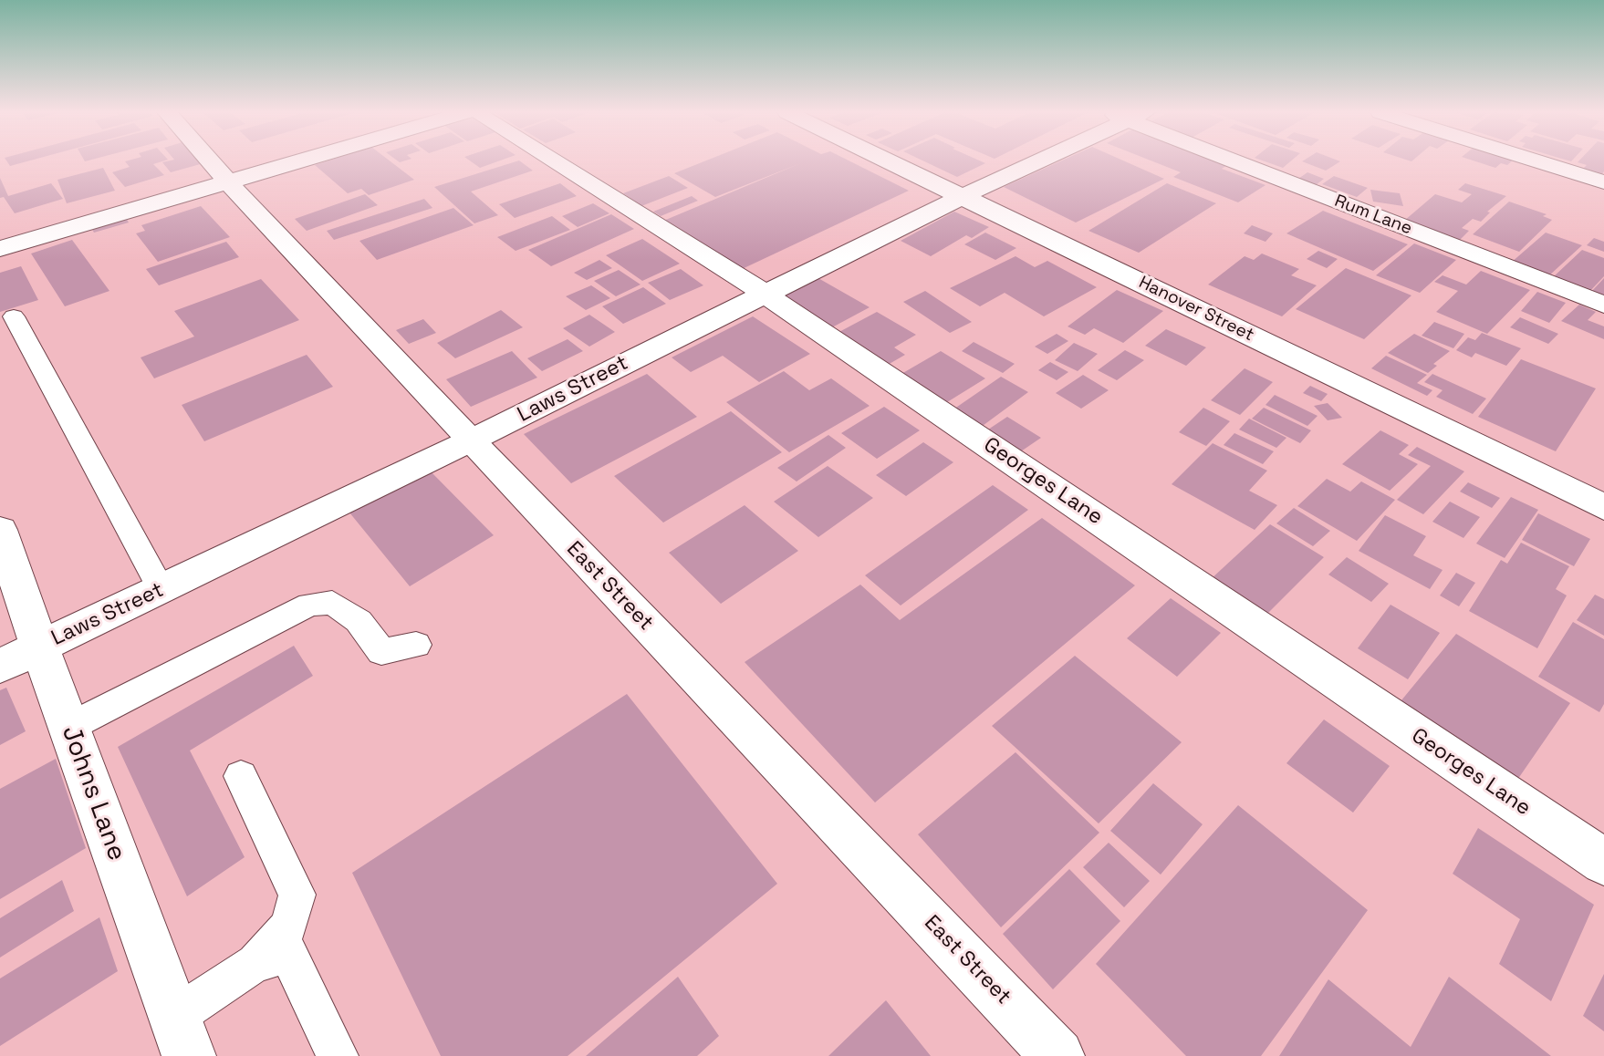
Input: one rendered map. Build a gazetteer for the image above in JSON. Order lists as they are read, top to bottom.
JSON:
{
  "streets": {
    "street": [
      "Rum Lane",
      "Hanover Street",
      "Laws Street",
      "Georges Lane",
      "East Street",
      "Johns Lane"
    ]
  },
  "crossings": [
    ["Hanover Street", "Laws Street"],
    ["Laws Street", "Georges Lane"],
    ["Laws Street", "East Street"],
    ["Laws Street", "Johns Lane"]
  ]
}
